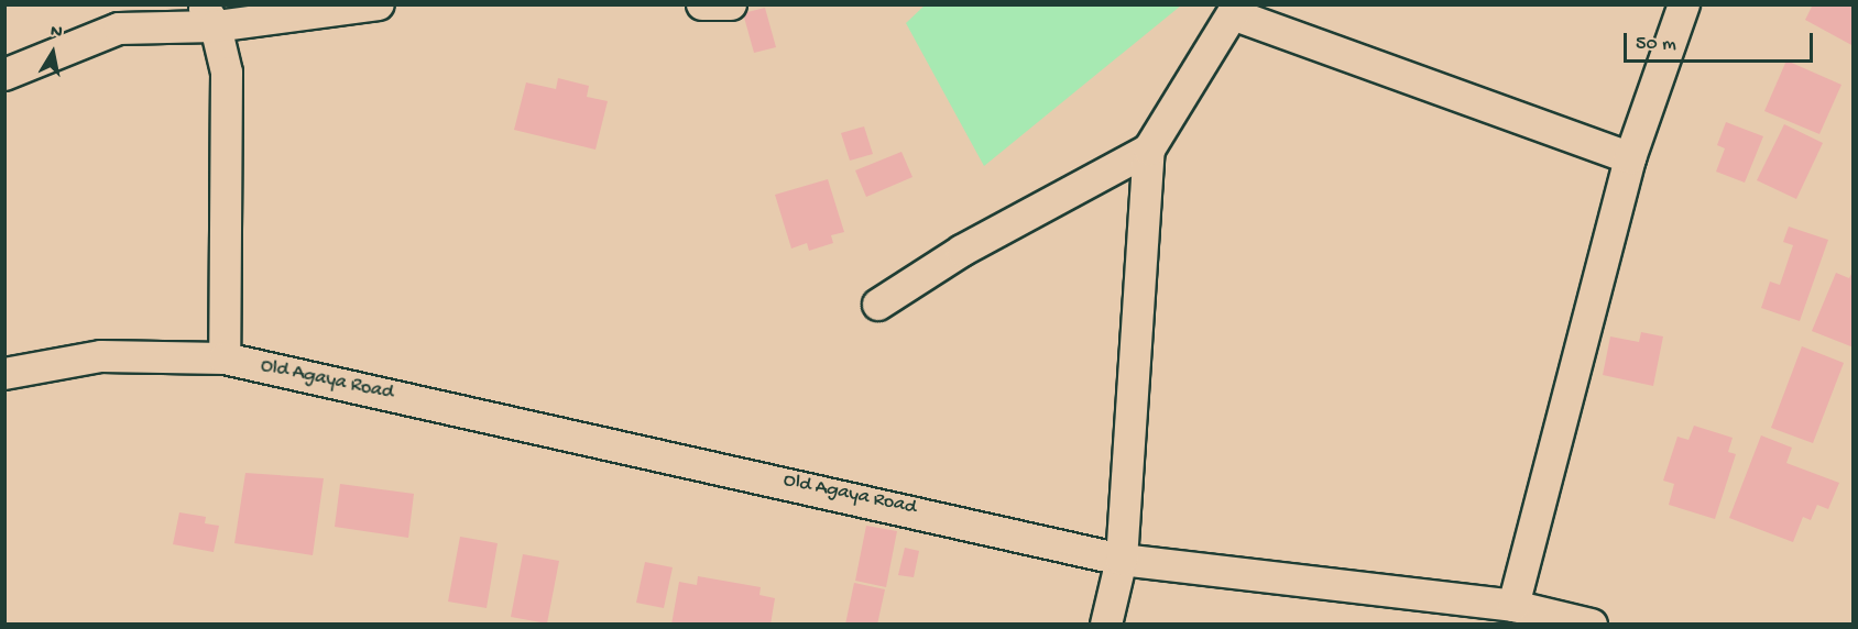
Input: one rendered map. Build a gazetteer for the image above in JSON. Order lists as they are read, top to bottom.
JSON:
{
  "streets": {
    "street": ["Old Agaya Road"]
  },
  "scale_bar": "50 m",
  "north": "top"
}
